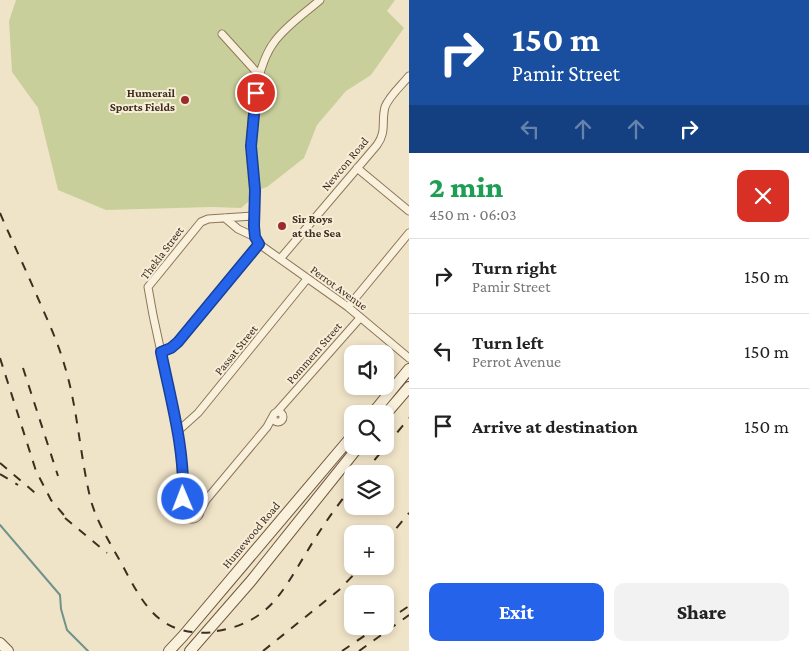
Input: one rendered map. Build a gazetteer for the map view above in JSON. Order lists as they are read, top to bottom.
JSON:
{
  "streets": {
    "main road": ["Humewood Road"],
    "street": [
      "Newcon Road",
      "Thekla Street",
      "Perrot Avenue",
      "Passat Street",
      "Pommern Street"
    ]
  },
  "crossings": [
    ["Newcon Road", "Perrot Avenue"],
    ["Thekla Street", "Perrot Avenue"],
    ["Perrot Avenue", "Passat Street"],
    ["Perrot Avenue", "Pommern Street"]
  ],
  "places": ["Humerail Sports Fields", "Sir Roys at the Sea"],
  "page": {
    "turn": ["150 m", "Pamir Street"],
    "heading": ["2 min", "450 m · 06:03"],
    "list": [
      {
        "name": "Turn right",
        "note": "Pamir Street",
        "value": "150 m"
      },
      {
        "name": "Turn left",
        "note": "Perrot Avenue",
        "value": "150 m"
      },
      {
        "name": "Arrive at destination",
        "value": "150 m"
      }
    ],
    "map_buttons": ["+", "−"],
    "buttons": ["Exit", "Share"]
  }
}
